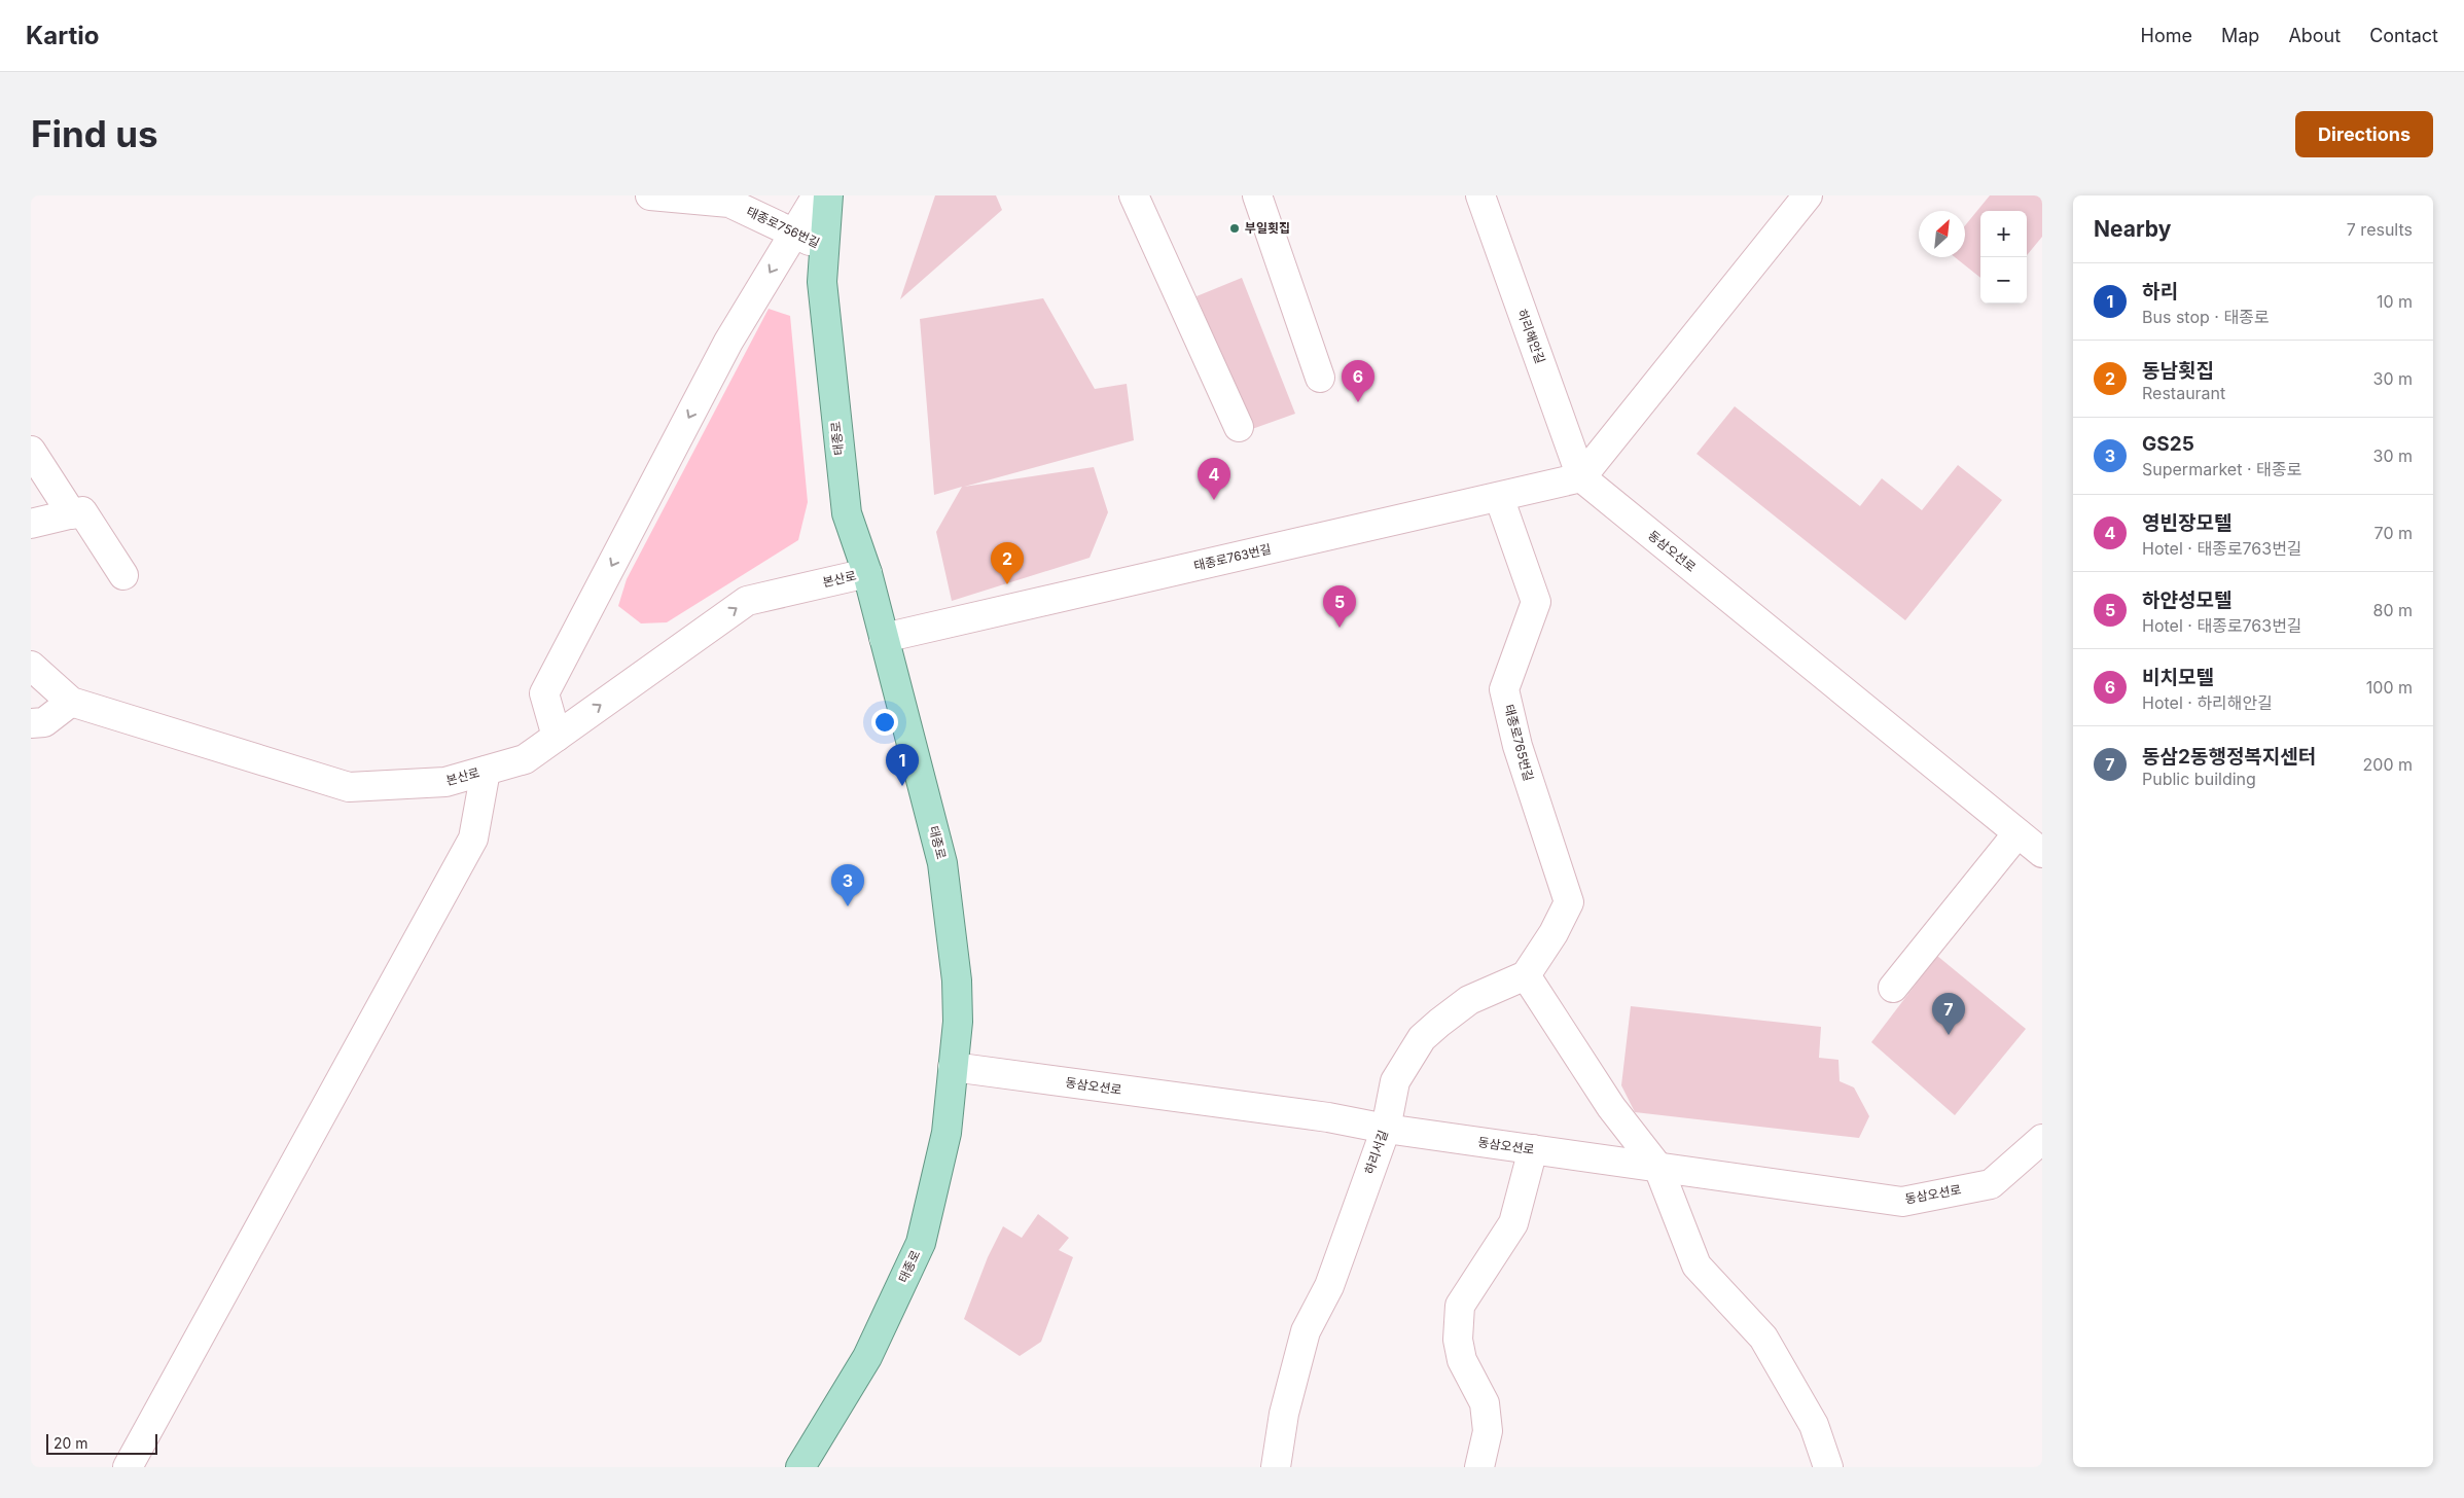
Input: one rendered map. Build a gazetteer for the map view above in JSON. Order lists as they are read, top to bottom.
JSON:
{
  "streets": {
    "main road": ["태종로"],
    "street": [
      "태종로756번길",
      "하리해안길",
      "동삼오션로",
      "태종로763번길",
      "본산로",
      "태종로765번길",
      "하리서길"
    ]
  },
  "crossings": [
    ["태종로756번길", "태종로"],
    ["하리해안길", "동삼오션로"],
    ["하리해안길", "태종로763번길"],
    ["태종로", "동삼오션로"],
    ["태종로", "태종로763번길"],
    ["태종로", "본산로"],
    ["동삼오션로", "태종로763번길"],
    ["동삼오션로", "하리서길"],
    ["태종로763번길", "태종로765번길"],
    ["태종로765번길", "하리서길"]
  ],
  "one_way": ["본산로"],
  "places": ["부일횟집"],
  "scale_bar": "20 m",
  "north": "top right",
  "page": {
    "header": "Kartio",
    "nav": [
      "Home",
      "Map",
      "About",
      "Contact"
    ],
    "buttons": "Directions",
    "title": "Find us",
    "heading": ["Nearby", "7 results"],
    "map_buttons": ["+", "−"],
    "list": [
      {
        "mark": "1",
        "name": "하리",
        "note": "Bus stop · 태종로",
        "value": "10 m"
      },
      {
        "mark": "2",
        "name": "동남횟집",
        "note": "Restaurant",
        "value": "30 m"
      },
      {
        "mark": "3",
        "name": "GS25",
        "note": "Supermarket · 태종로",
        "value": "30 m"
      },
      {
        "mark": "4",
        "name": "영빈장모텔",
        "note": "Hotel · 태종로763번길",
        "value": "70 m"
      },
      {
        "mark": "5",
        "name": "하얀성모텔",
        "note": "Hotel · 태종로763번길",
        "value": "80 m"
      },
      {
        "mark": "6",
        "name": "비치모텔",
        "note": "Hotel · 하리해안길",
        "value": "100 m"
      },
      {
        "mark": "7",
        "name": "동삼2동행정복지센터",
        "note": "Public building",
        "value": "200 m"
      }
    ],
    "pins": [
      "6",
      "4",
      "2",
      "5",
      "1",
      "3",
      "7"
    ],
    "scale": "20 m"
  }
}
